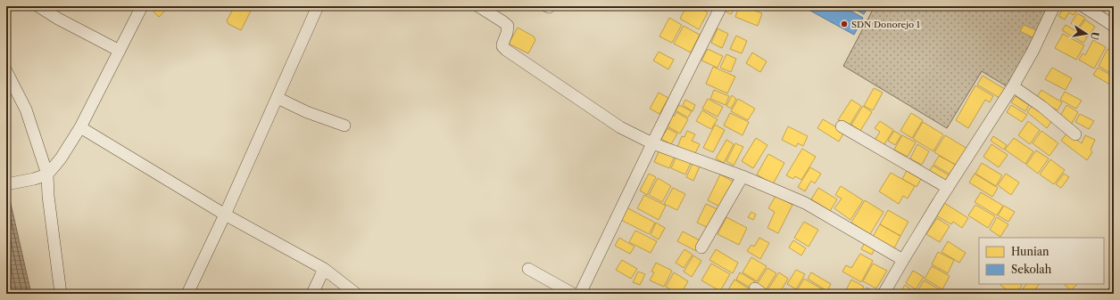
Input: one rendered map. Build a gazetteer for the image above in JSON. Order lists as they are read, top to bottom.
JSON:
{
  "places": ["SDN Donorejo 1"],
  "legend": ["Hunian", "Sekolah"],
  "north": "right"
}
